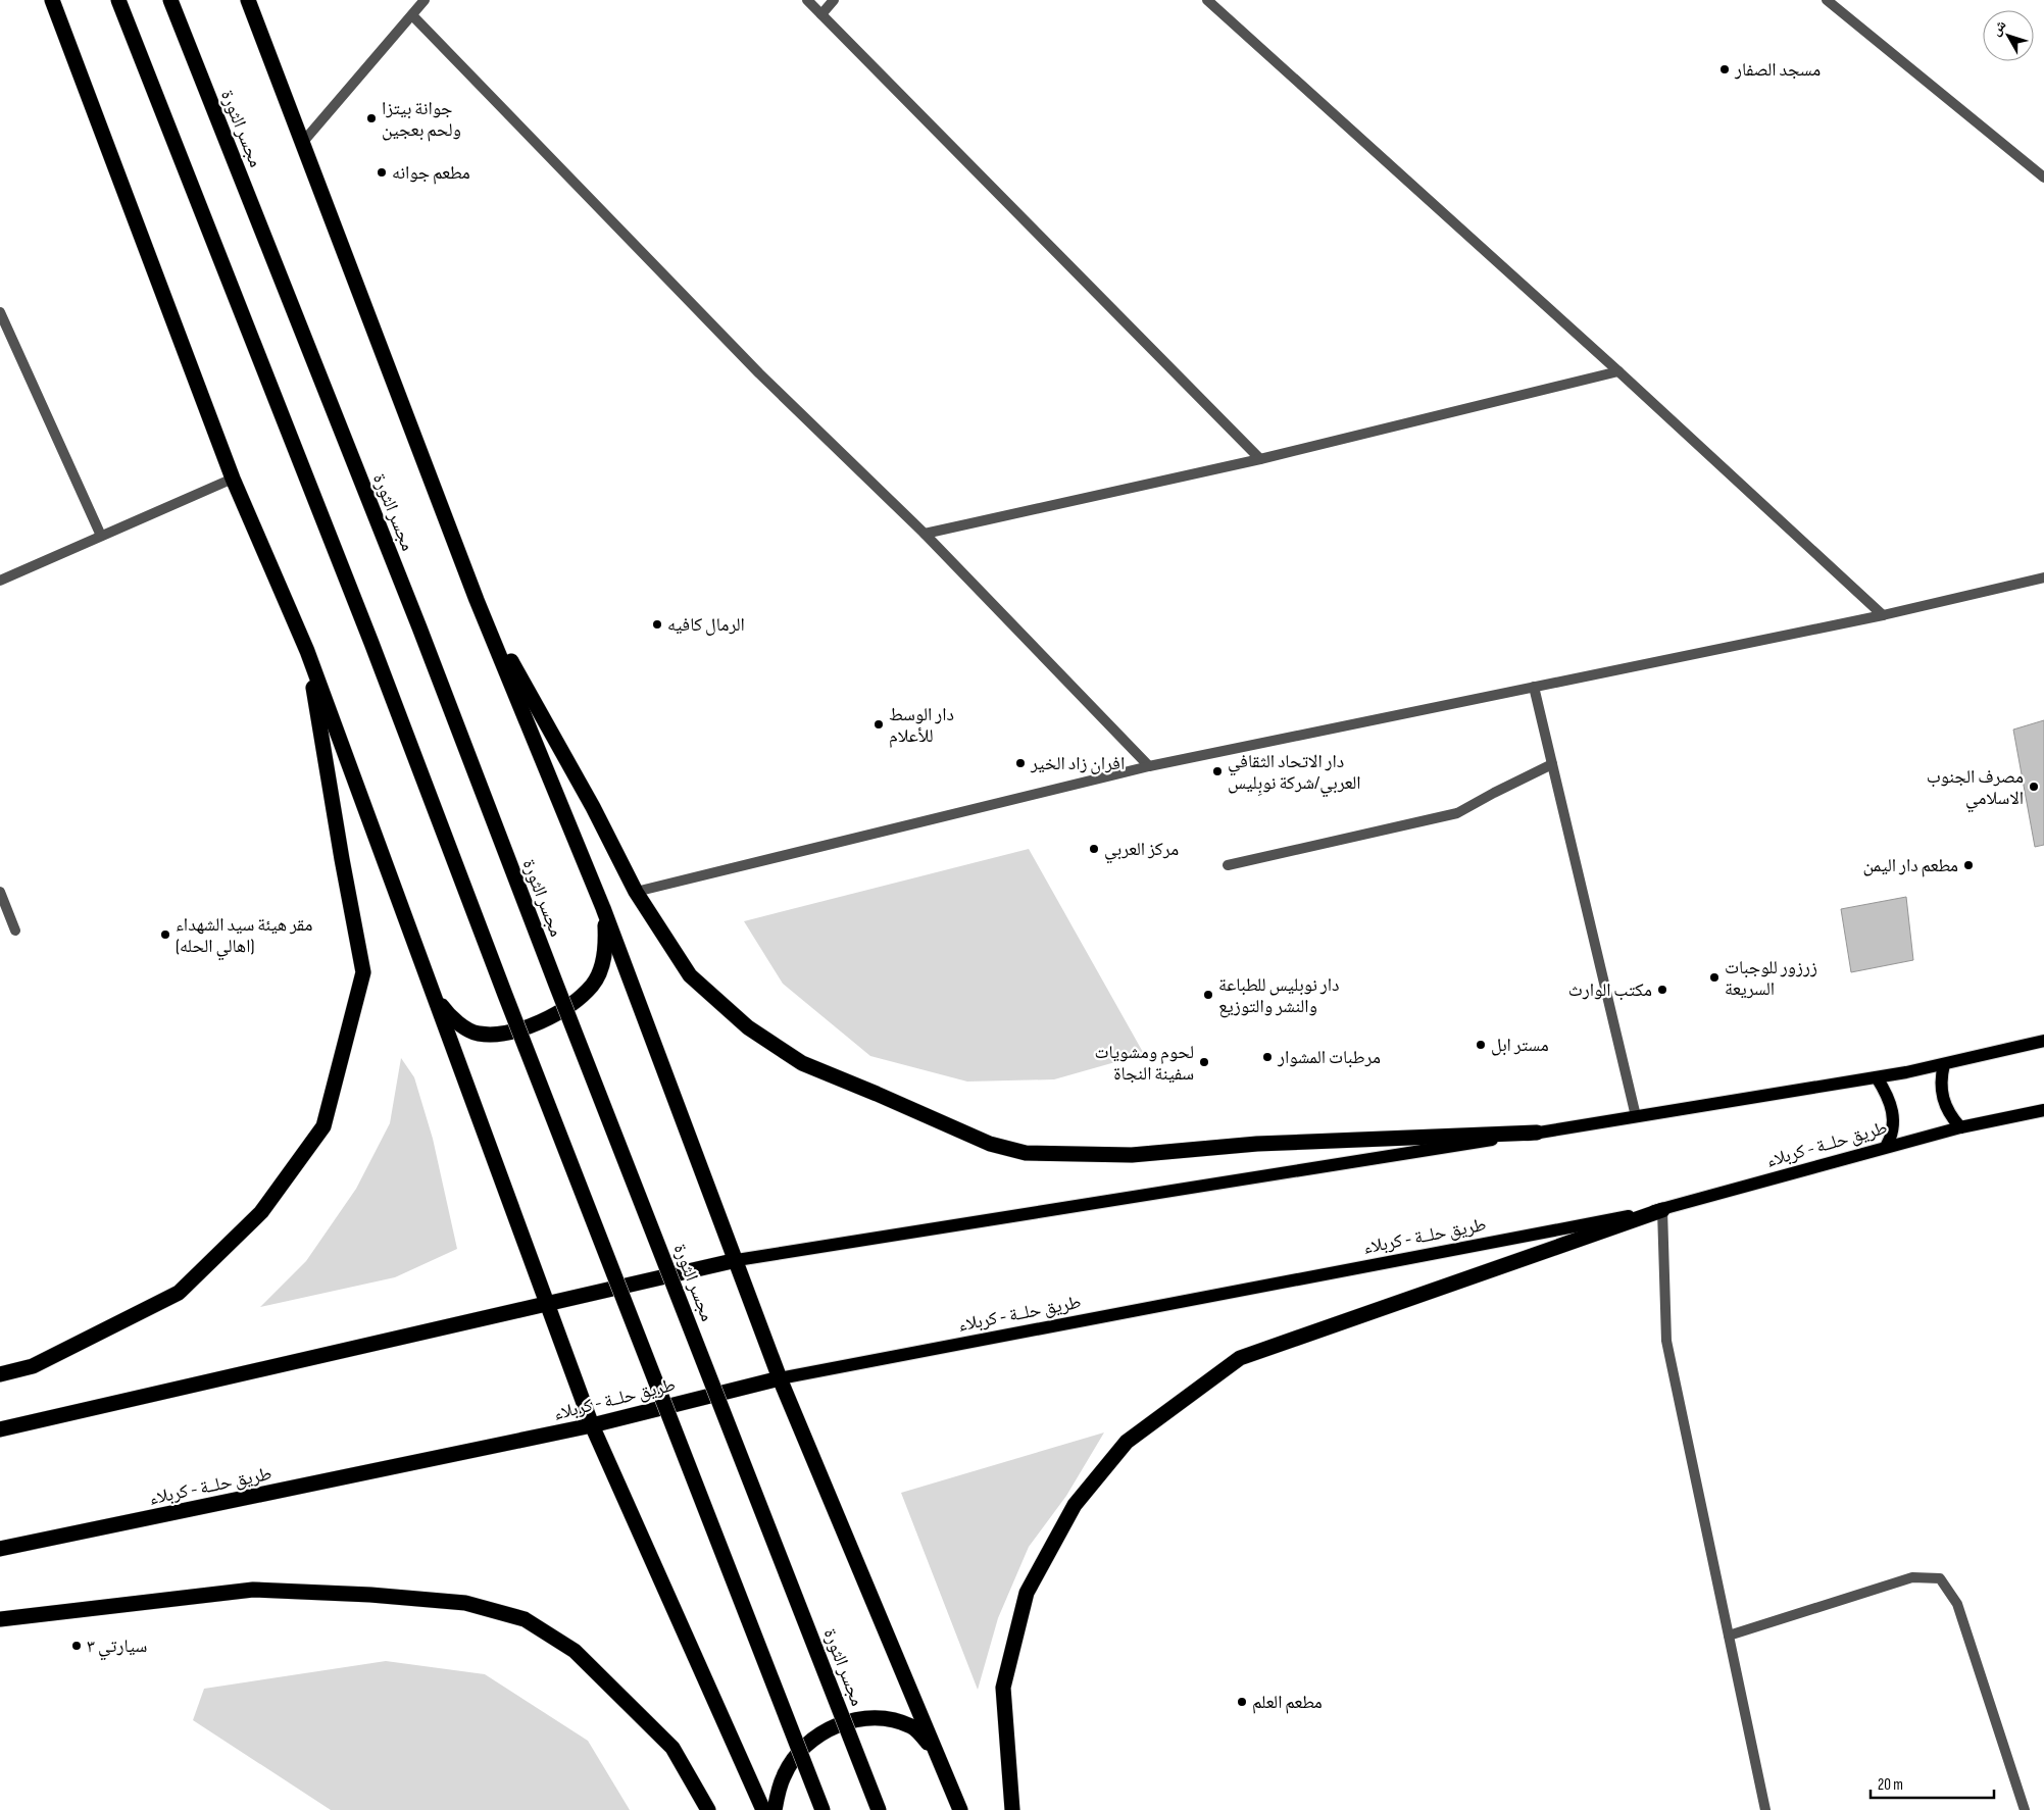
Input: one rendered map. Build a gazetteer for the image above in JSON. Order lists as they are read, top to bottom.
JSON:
{
  "streets": {
    "highway": ["مجسر الثورة", "طريق حلــة - كربلاء"]
  },
  "places": [
    "مسجد الصفار",
    "جوانة بيتزا ولحم بعجين",
    "مطعم جوانه",
    "الرمال كافيه",
    "دار الوسط للأعلام",
    "افران زاد الخير",
    "دار الاتحاد الثقافي العربي/شركة نوبِليس",
    "مصرف الجنوب الاسلامي",
    "مركز العربي",
    "مطعم دار اليمن",
    "مقر هيئة سيد الشهداء (اهالي الحله)",
    "زرزور للوجبات السريعة",
    "مكتب الوارث",
    "دار نوبليس للطباعة والنشر والتوزيع",
    "مستر ابل",
    "مرطبات المشوار",
    "لحوم ومشويات سفينة النجاة",
    "سيارتي ٣",
    "مطعم العلم"
  ],
  "scale_bar": "20 m",
  "north": "top left"
}
